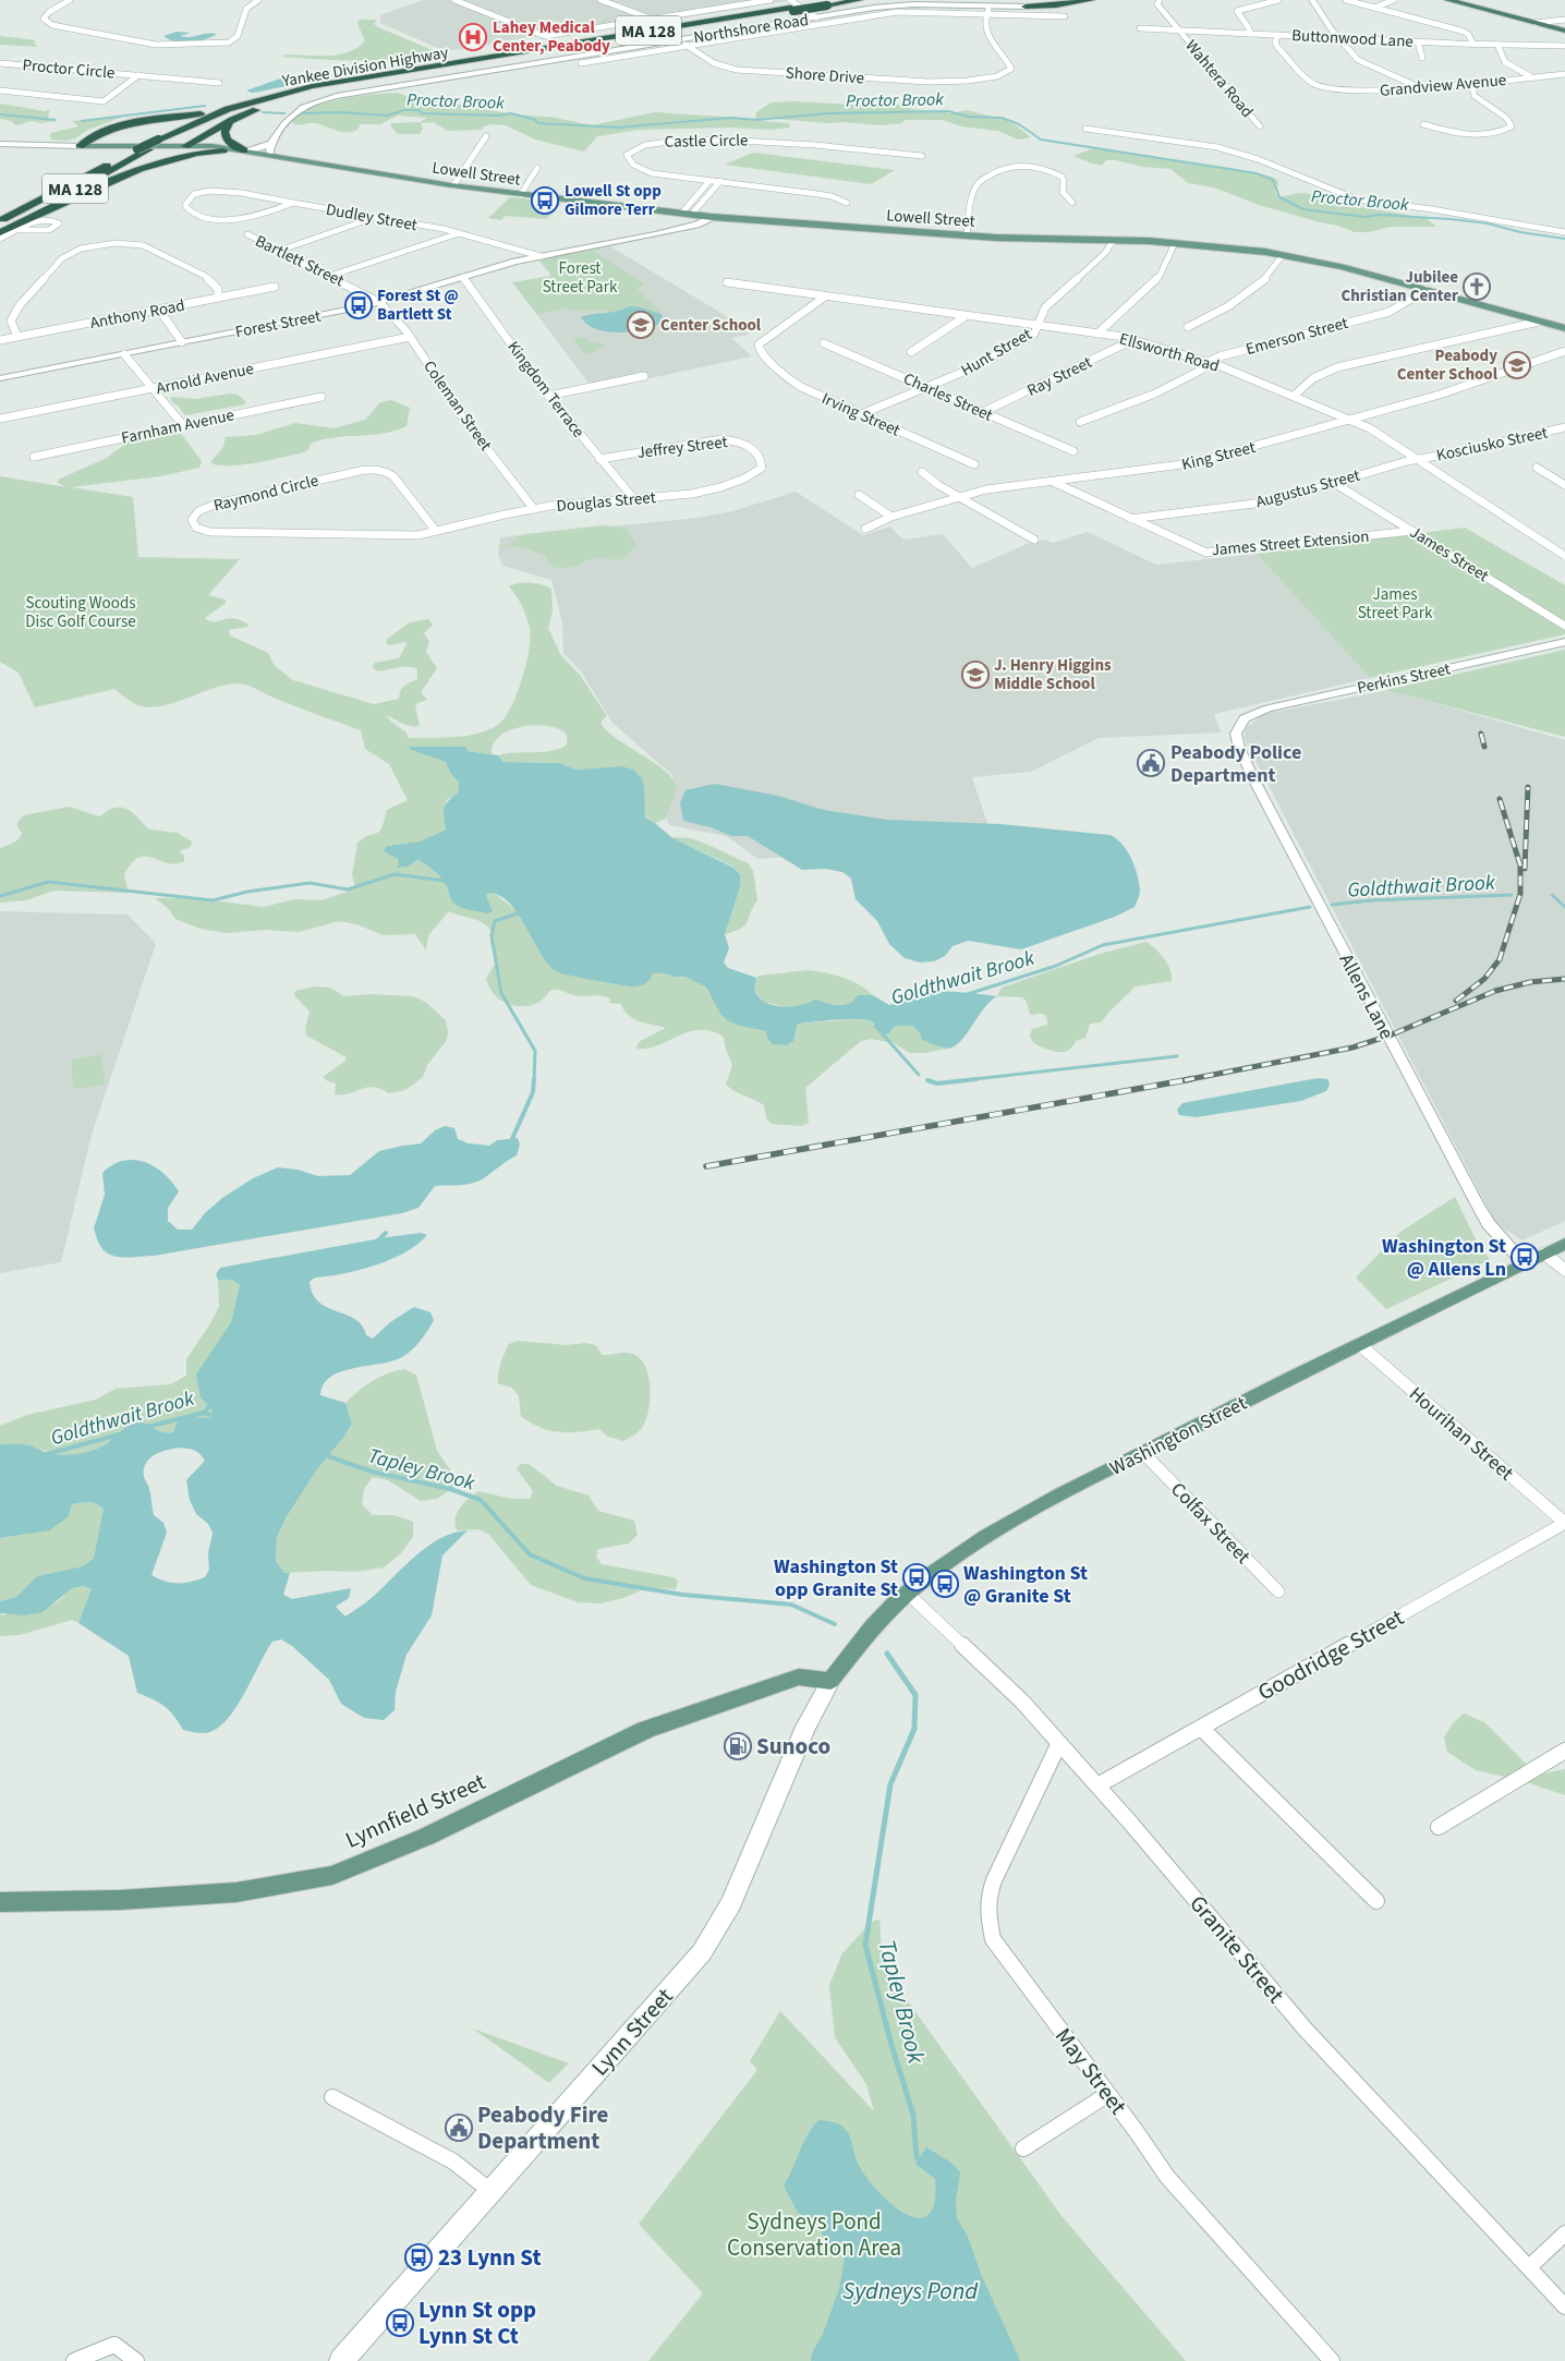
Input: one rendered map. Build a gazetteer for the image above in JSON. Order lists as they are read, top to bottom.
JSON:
{
  "streets": {
    "highway": ["MA 128", "Yankee Division Highway"],
    "main road": [
      "Lowell Street",
      "Washington Street",
      "Lynnfield Street",
      "Lynn Street"
    ],
    "street": [
      "Northshore Road",
      "Buttonwood Lane",
      "Proctor Circle",
      "Shore Drive",
      "Wahtera Road",
      "Grandview Avenue",
      "Castle Circle",
      "Dudley Street",
      "Bartlett Street",
      "Anthony Road",
      "Forest Street",
      "Emerson Street",
      "Hunt Street",
      "Ellsworth Road",
      "Ray Street",
      "Arnold Avenue",
      "Kingdom Terrace",
      "Charles Street",
      "Coleman Street",
      "Irving Street",
      "Farnham Avenue",
      "Kosciusko Street",
      "Jeffrey Street",
      "King Street",
      "Augustus Street",
      "Raymond Circle",
      "Douglas Street",
      "James Street Extension",
      "James Street",
      "Perkins Street",
      "Allens Lane",
      "Hourihan Street",
      "Colfax Street",
      "Goodridge Street",
      "Granite Street",
      "May Street"
    ]
  },
  "crossings": [
    ["Northshore Road", "Shore Drive"],
    ["Buttonwood Lane", "Wahtera Road"],
    ["Buttonwood Lane", "Grandview Avenue"],
    ["Lowell Street", "Forest Street"],
    ["Lowell Street", "Emerson Street"],
    ["Dudley Street", "Forest Street"],
    ["Bartlett Street", "Forest Street"],
    ["Bartlett Street", "Coleman Street"],
    ["Forest Street", "Kingdom Terrace"],
    ["Forest Street", "Coleman Street"],
    ["Emerson Street", "Ellsworth Road"],
    ["Hunt Street", "Ellsworth Road"],
    ["Hunt Street", "Charles Street"],
    ["Hunt Street", "Irving Street"],
    ["Ellsworth Road", "Ray Street"],
    ["Ellsworth Road", "Irving Street"],
    ["Ellsworth Road", "Kosciusko Street"],
    ["Ellsworth Road", "King Street"],
    ["Ellsworth Road", "Augustus Street"],
    ["Ray Street", "Charles Street"],
    ["Arnold Avenue", "Coleman Street"],
    ["Kingdom Terrace", "Jeffrey Street"],
    ["Kingdom Terrace", "Douglas Street"],
    ["Coleman Street", "Douglas Street"],
    ["Kosciusko Street", "Augustus Street"],
    ["Jeffrey Street", "Douglas Street"],
    ["King Street", "James Street Extension"],
    ["Augustus Street", "James Street Extension"],
    ["Augustus Street", "James Street"],
    ["Raymond Circle", "Douglas Street"],
    ["James Street Extension", "James Street"],
    ["Perkins Street", "Allens Lane"],
    ["Allens Lane", "Washington Street"],
    ["Hourihan Street", "Washington Street"],
    ["Hourihan Street", "Goodridge Street"],
    ["Washington Street", "Colfax Street"],
    ["Washington Street", "Lynnfield Street"],
    ["Washington Street", "Granite Street"],
    ["Washington Street", "Lynn Street"],
    ["Goodridge Street", "Granite Street"],
    ["Lynnfield Street", "Lynn Street"],
    ["Granite Street", "May Street"]
  ],
  "water": [
    "Proctor Brook",
    "Goldthwait Brook",
    "Tapley Brook",
    "Sydneys Pond"
  ],
  "parks": [
    "Forest Street Park",
    "James Street Park",
    "Scouting Woods Disc Golf Course",
    "Sydneys Pond Conservation Area"
  ],
  "places": {
    "hospital": ["Lahey Medical Center, Peabody"],
    "bus stop": [
      "Lowell St opp Gilmore Terr",
      "Forest St @ Bartlett St",
      "Washington St @ Allens Ln",
      "Washington St opp Granite St",
      "Washington St @ Granite St",
      "23 Lynn St",
      "Lynn St opp Lynn St Ct"
    ],
    "church": ["Jubilee Christian Center"],
    "school or university": ["Center School", "Peabody Center School", "J. Henry Higgins Middle School"],
    "public building": ["Peabody Police Department", "Peabody Fire Department"],
    "fuel station": ["Sunoco"]
  }
}
